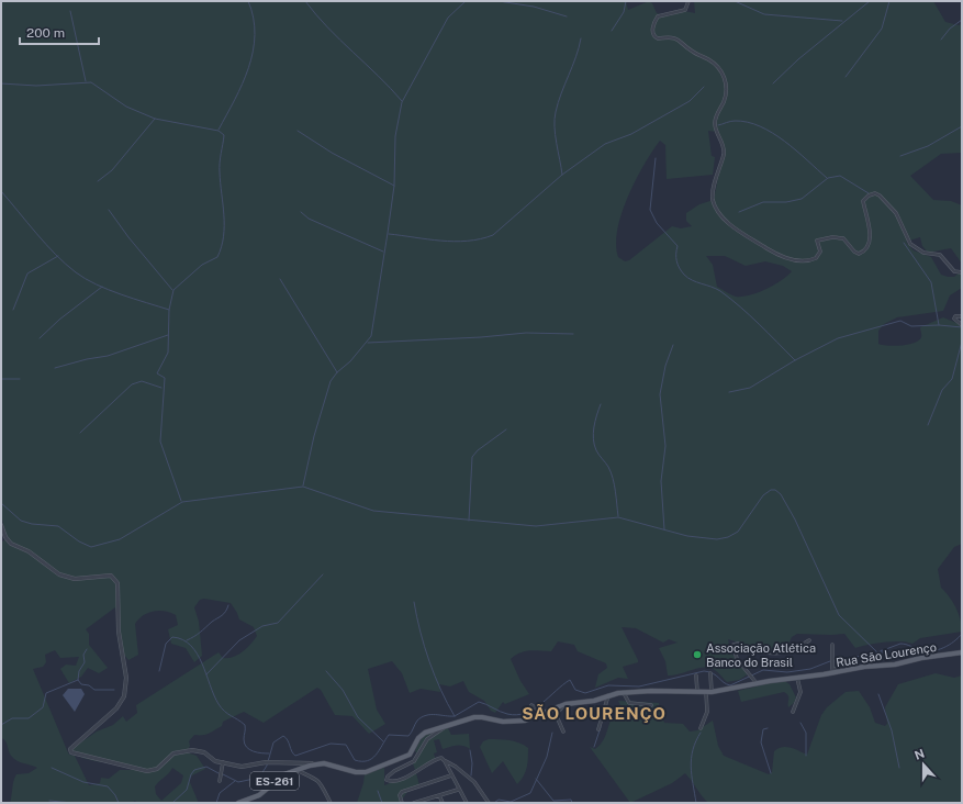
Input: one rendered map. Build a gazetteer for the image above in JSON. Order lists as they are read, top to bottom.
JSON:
{
  "streets": {
    "main road": ["Rua São Lourenço", "ES-261"]
  },
  "crossings": [
    ["Rua São Lourenço", "ES-261"]
  ],
  "districts": ["SÃO LOURENÇO"],
  "places": ["Associação Atlética Banco do Brasil"],
  "scale_bar": "200 m",
  "north": "top"
}
